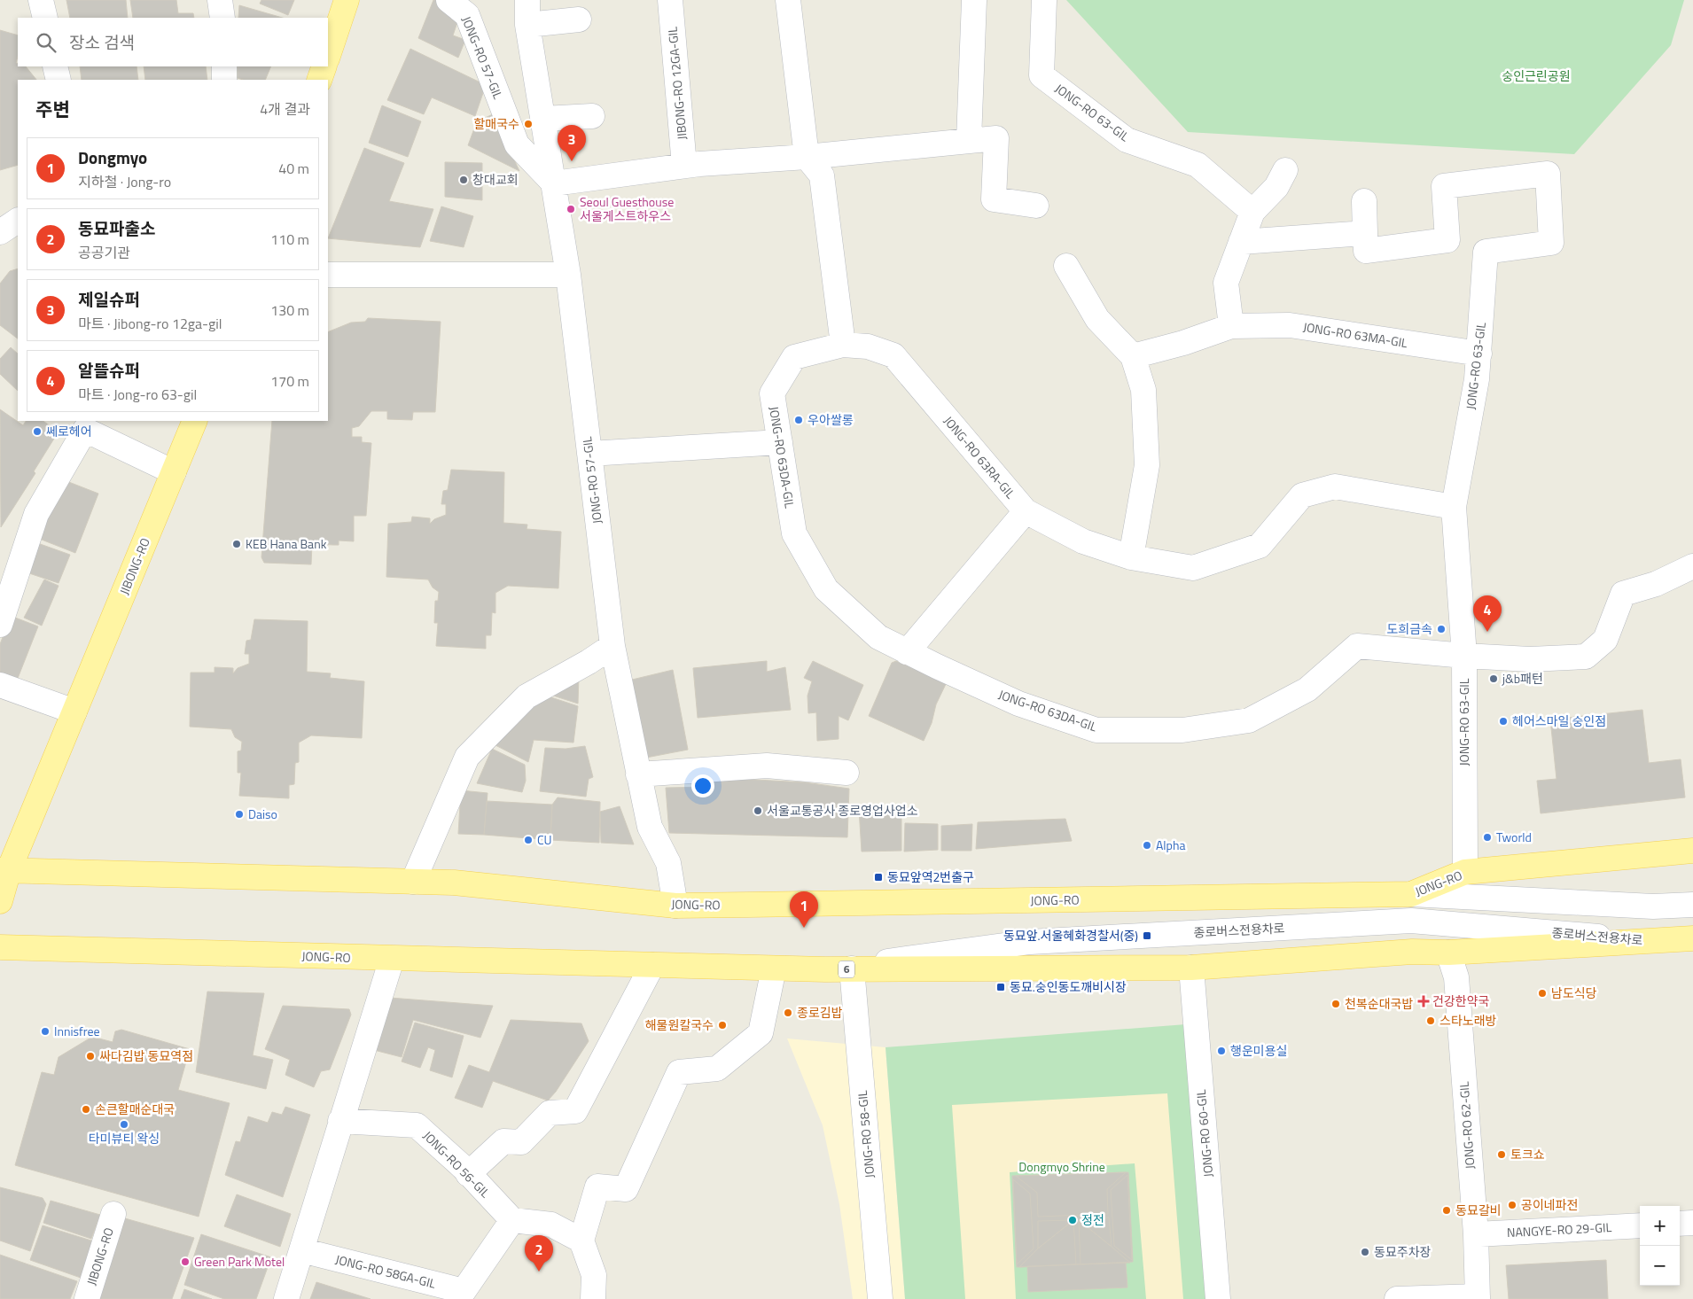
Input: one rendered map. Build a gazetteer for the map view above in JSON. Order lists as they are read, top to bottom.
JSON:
{
  "streets": {
    "main road": ["JIBONG-RO", "JONG-RO", "6"],
    "street": [
      "JONG-RO 57-GIL",
      "JIBONG-RO 12GA-GIL",
      "JONG-RO 63-GIL",
      "JONG-RO 63MA-GIL",
      "JONG-RO 63DA-GIL",
      "JONG-RO 63RA-GIL",
      "종로버스전용차로",
      "JONG-RO 62-GIL",
      "JONG-RO 60-GIL",
      "JONG-RO 58-GIL",
      "JONG-RO 56-GIL",
      "NANGYE-RO 29-GIL",
      "JONG-RO 58GA-GIL"
    ]
  },
  "crossings": [
    ["JONG-RO 57-GIL", "JONG-RO"],
    ["JONG-RO 63-GIL", "JONG-RO 63MA-GIL"],
    ["JONG-RO 63-GIL", "JONG-RO 63DA-GIL"],
    ["JONG-RO 63-GIL", "JONG-RO 63RA-GIL"],
    ["JONG-RO 63-GIL", "JONG-RO"],
    ["JONG-RO 63DA-GIL", "JONG-RO 63RA-GIL"],
    ["JIBONG-RO", "JONG-RO"],
    ["JONG-RO", "종로버스전용차로"],
    ["JONG-RO", "JONG-RO 62-GIL"],
    ["JONG-RO", "JONG-RO 60-GIL"],
    ["JONG-RO", "JONG-RO 58-GIL"],
    ["JONG-RO 62-GIL", "NANGYE-RO 29-GIL"],
    ["JONG-RO 56-GIL", "JONG-RO 58GA-GIL"]
  ],
  "parks": ["숭인근린공원", "Dongmyo Shrine"],
  "places": {
    "other": [
      "할매국수",
      "창대교회",
      "Seoul Guesthouse 서울게스트하우스",
      "우아쌀롱",
      "쎄로헤어",
      "KEB Hana Bank",
      "도희금속",
      "j&b패턴",
      "헤어스마일 숭인점",
      "서울교통공사 종로영업사업소",
      "Daiso",
      "Tworld",
      "CU",
      "Alpha",
      "남도식당",
      "천복순대국밥",
      "종로김밥",
      "스타노래방",
      "해물원칼국수",
      "Innisfree",
      "행운미용실",
      "싸다김밥 동묘역점",
      "손큰할매순대국",
      "타미뷰티 왁싱",
      "토크쇼",
      "공이네파전",
      "동묘갈비",
      "정전",
      "동묘주차장",
      "Green Park Motel"
    ],
    "transit": ["동묘앞역2번출구", "동묘앞.서울혜화경찰서(중)", "동묘.숭인동도깨비시장"],
    "health": ["건강한약국"]
  },
  "page": {
    "search": "장소 검색",
    "heading": ["주변", "4개 결과"],
    "pins": [
      "3",
      "4",
      "1",
      "2"
    ],
    "list": [
      {
        "mark": "1",
        "name": "Dongmyo",
        "note": "지하철 · Jong-ro",
        "value": "40 m"
      },
      {
        "mark": "2",
        "name": "동묘파출소",
        "note": "공공기관",
        "value": "110 m"
      },
      {
        "mark": "3",
        "name": "제일슈퍼",
        "note": "마트 · Jibong-ro 12ga-gil",
        "value": "130 m"
      },
      {
        "mark": "4",
        "name": "알뜰슈퍼",
        "note": "마트 · Jong-ro 63-gil",
        "value": "170 m"
      }
    ],
    "map_buttons": ["+", "−"]
  }
}
